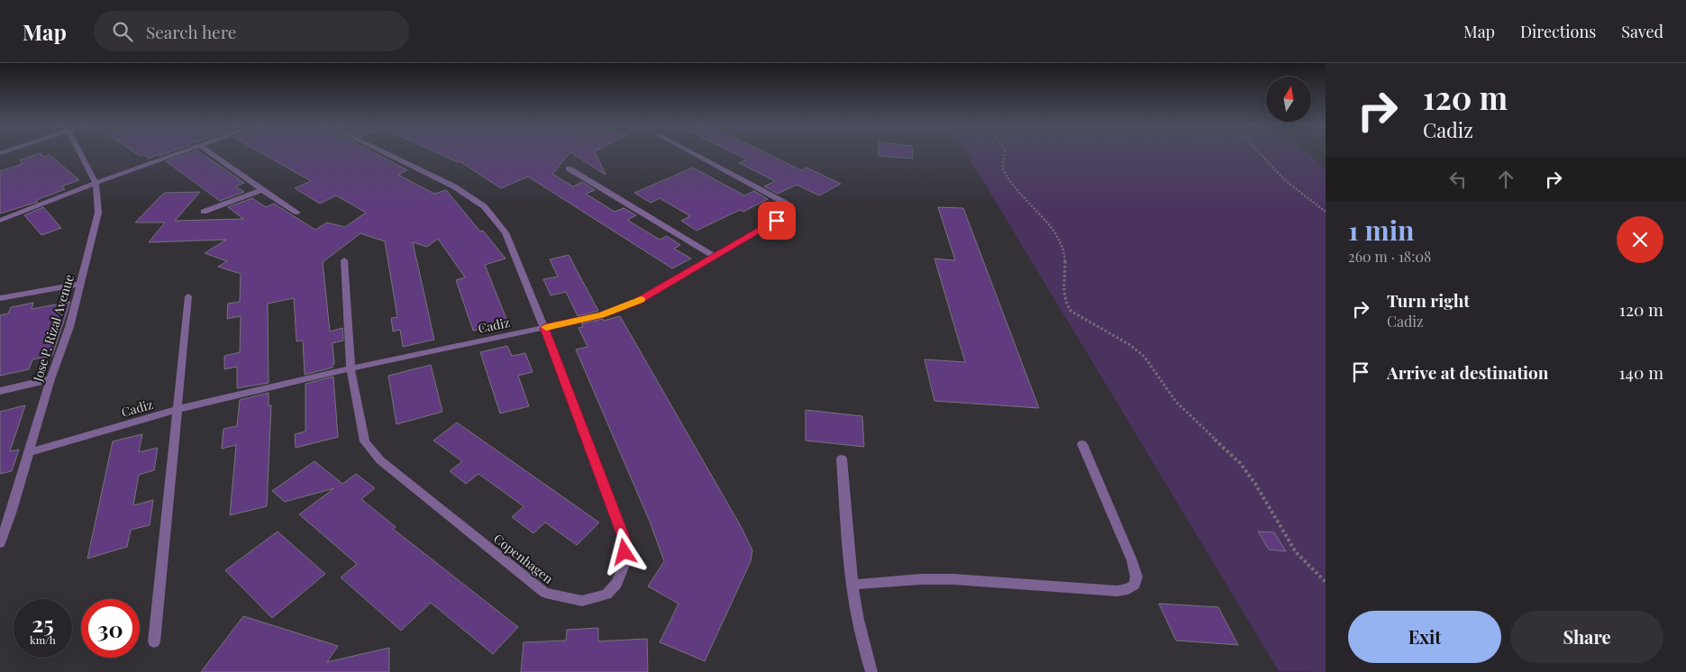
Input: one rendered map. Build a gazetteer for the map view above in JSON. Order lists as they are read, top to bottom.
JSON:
{
  "streets": {
    "street": ["Cadiz", "Jose P. Rizal Avenue", "Copenhagen"]
  },
  "crossings": [
    ["Cadiz", "Jose P. Rizal Avenue"],
    ["Cadiz", "Copenhagen"]
  ],
  "north": "top",
  "page": {
    "header": "Map",
    "search": "Search here",
    "nav": ["Map", "Directions", "Saved"],
    "turn": ["120 m", "Cadiz"],
    "heading": ["1 min", "260 m · 18:08"],
    "list": [
      {
        "name": "Turn right",
        "note": "Cadiz",
        "value": "120 m"
      },
      {
        "name": "Arrive at destination",
        "value": "140 m"
      }
    ],
    "speed": "25 km/h",
    "limit": "30",
    "buttons": ["Exit", "Share"]
  }
}
